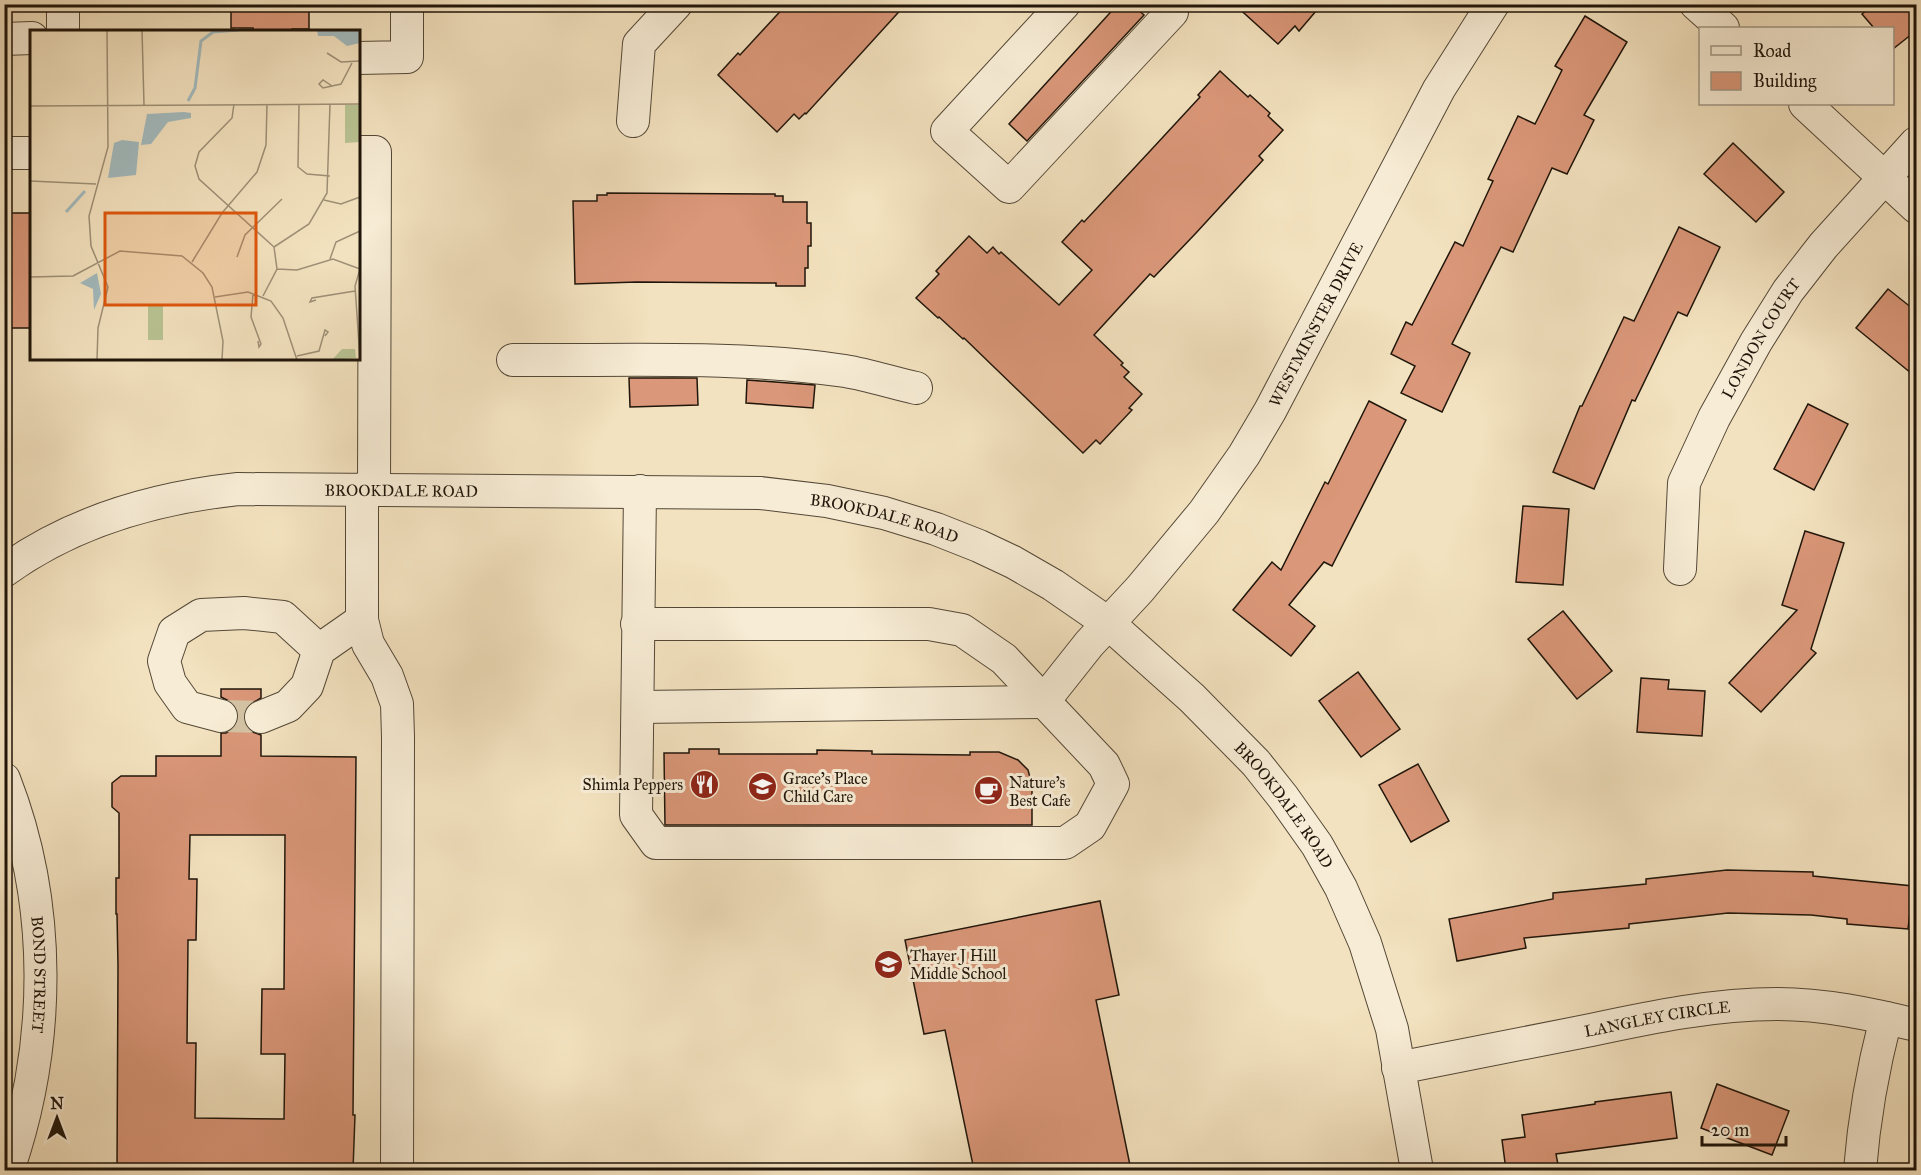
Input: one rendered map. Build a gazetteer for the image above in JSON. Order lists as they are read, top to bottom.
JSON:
{
  "streets": {
    "street": [
      "WESTMINSTER DRIVE",
      "LONDON COURT",
      "BROOKDALE ROAD",
      "BOND STREET",
      "LANGLEY CIRCLE"
    ]
  },
  "crossings": [
    ["WESTMINSTER DRIVE", "BROOKDALE ROAD"],
    ["BROOKDALE ROAD", "LANGLEY CIRCLE"]
  ],
  "places": {
    "restaurant": ["Shimla Peppers"],
    "school or university": ["Grace's Place Child Care", "Thayer J Hill Middle School"],
    "cafe": ["Nature's Best Cafe"]
  },
  "legend": ["Road", "Building"],
  "scale_bar": "20 m",
  "north": "top"
}
